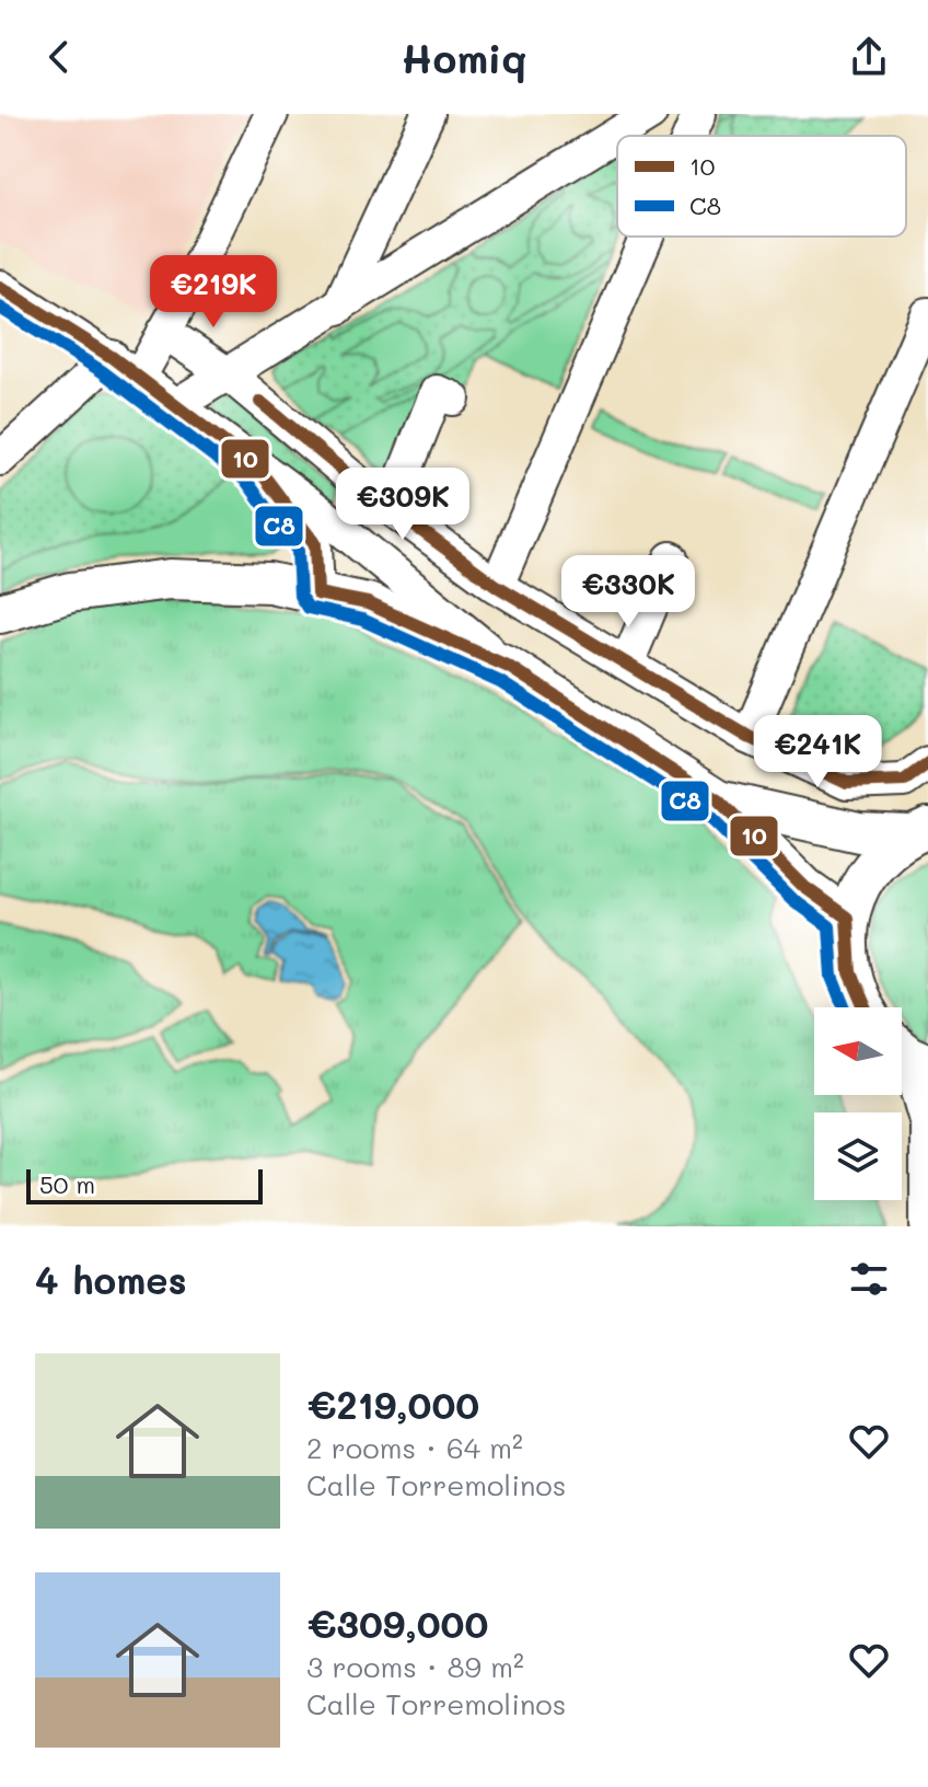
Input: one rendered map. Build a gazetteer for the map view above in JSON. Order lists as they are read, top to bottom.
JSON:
{
  "lines": ["transit line 10", "transit line C8"],
  "legend": ["10", "C8"],
  "scale_bar": "50 m",
  "north": "left",
  "page": {
    "header": "Homiq",
    "price": [
      "€219K",
      "€309K",
      "€330K",
      "€241K"
    ],
    "scale": "50 m",
    "heading": "4 homes",
    "list": [
      {
        "name": "€219,000",
        "note": "2 rooms · 64 m² · Calle Torremolinos"
      },
      {
        "name": "€309,000",
        "note": "3 rooms · 89 m² · Calle Torremolinos"
      }
    ]
  }
}
